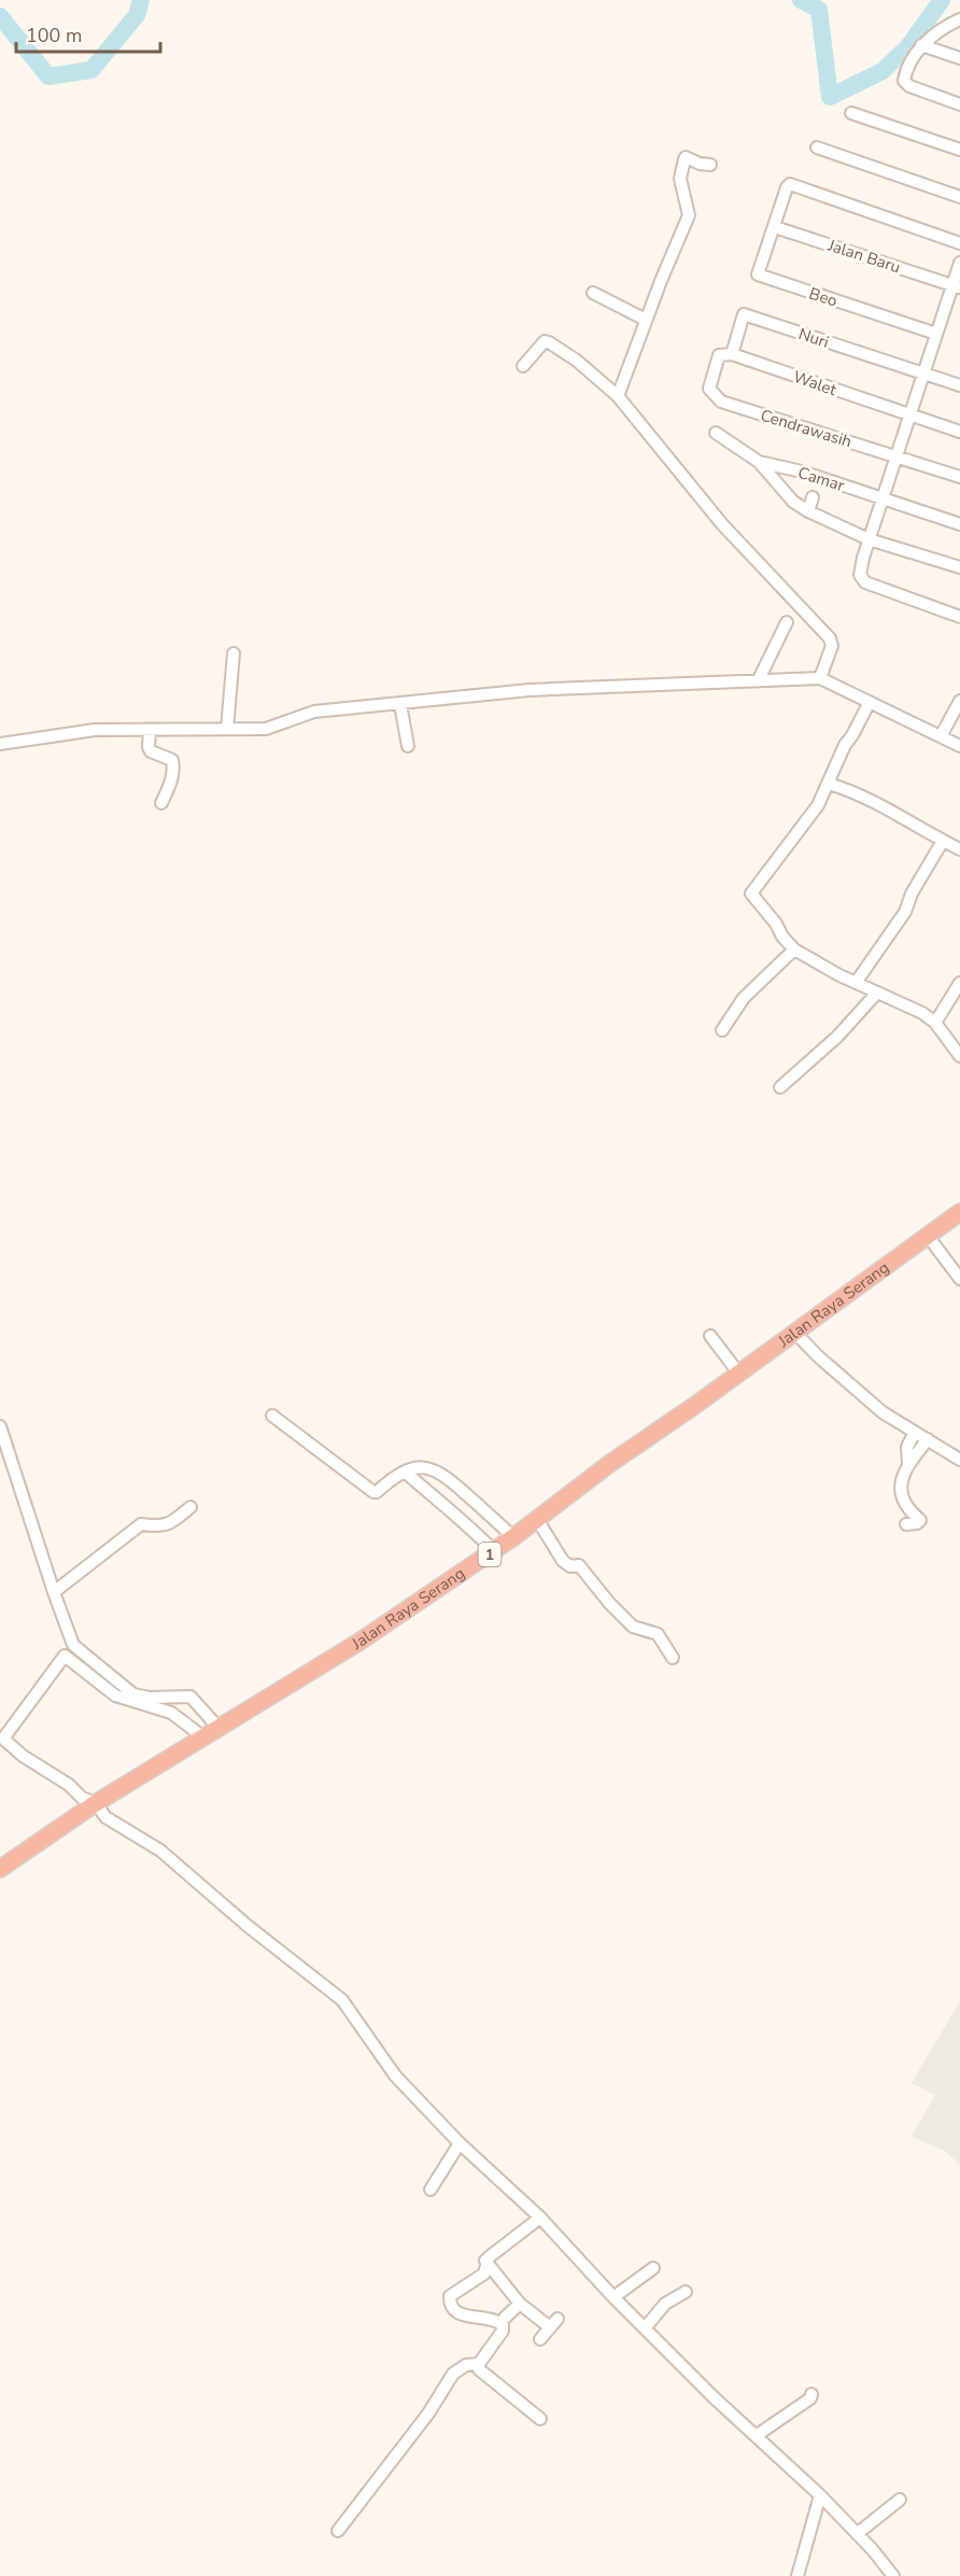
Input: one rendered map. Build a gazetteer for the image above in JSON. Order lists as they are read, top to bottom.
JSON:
{
  "streets": {
    "highway": ["Jalan Raya Serang", "1"],
    "street": [
      "Jalan Baru",
      "Beo",
      "Nuri",
      "Walet",
      "Cendrawasih",
      "Camar"
    ]
  },
  "crossings": [
    ["Jalan Baru", "Beo"],
    ["Nuri", "Walet"],
    ["Walet", "Cendrawasih"]
  ],
  "scale_bar": "100 m"
}
